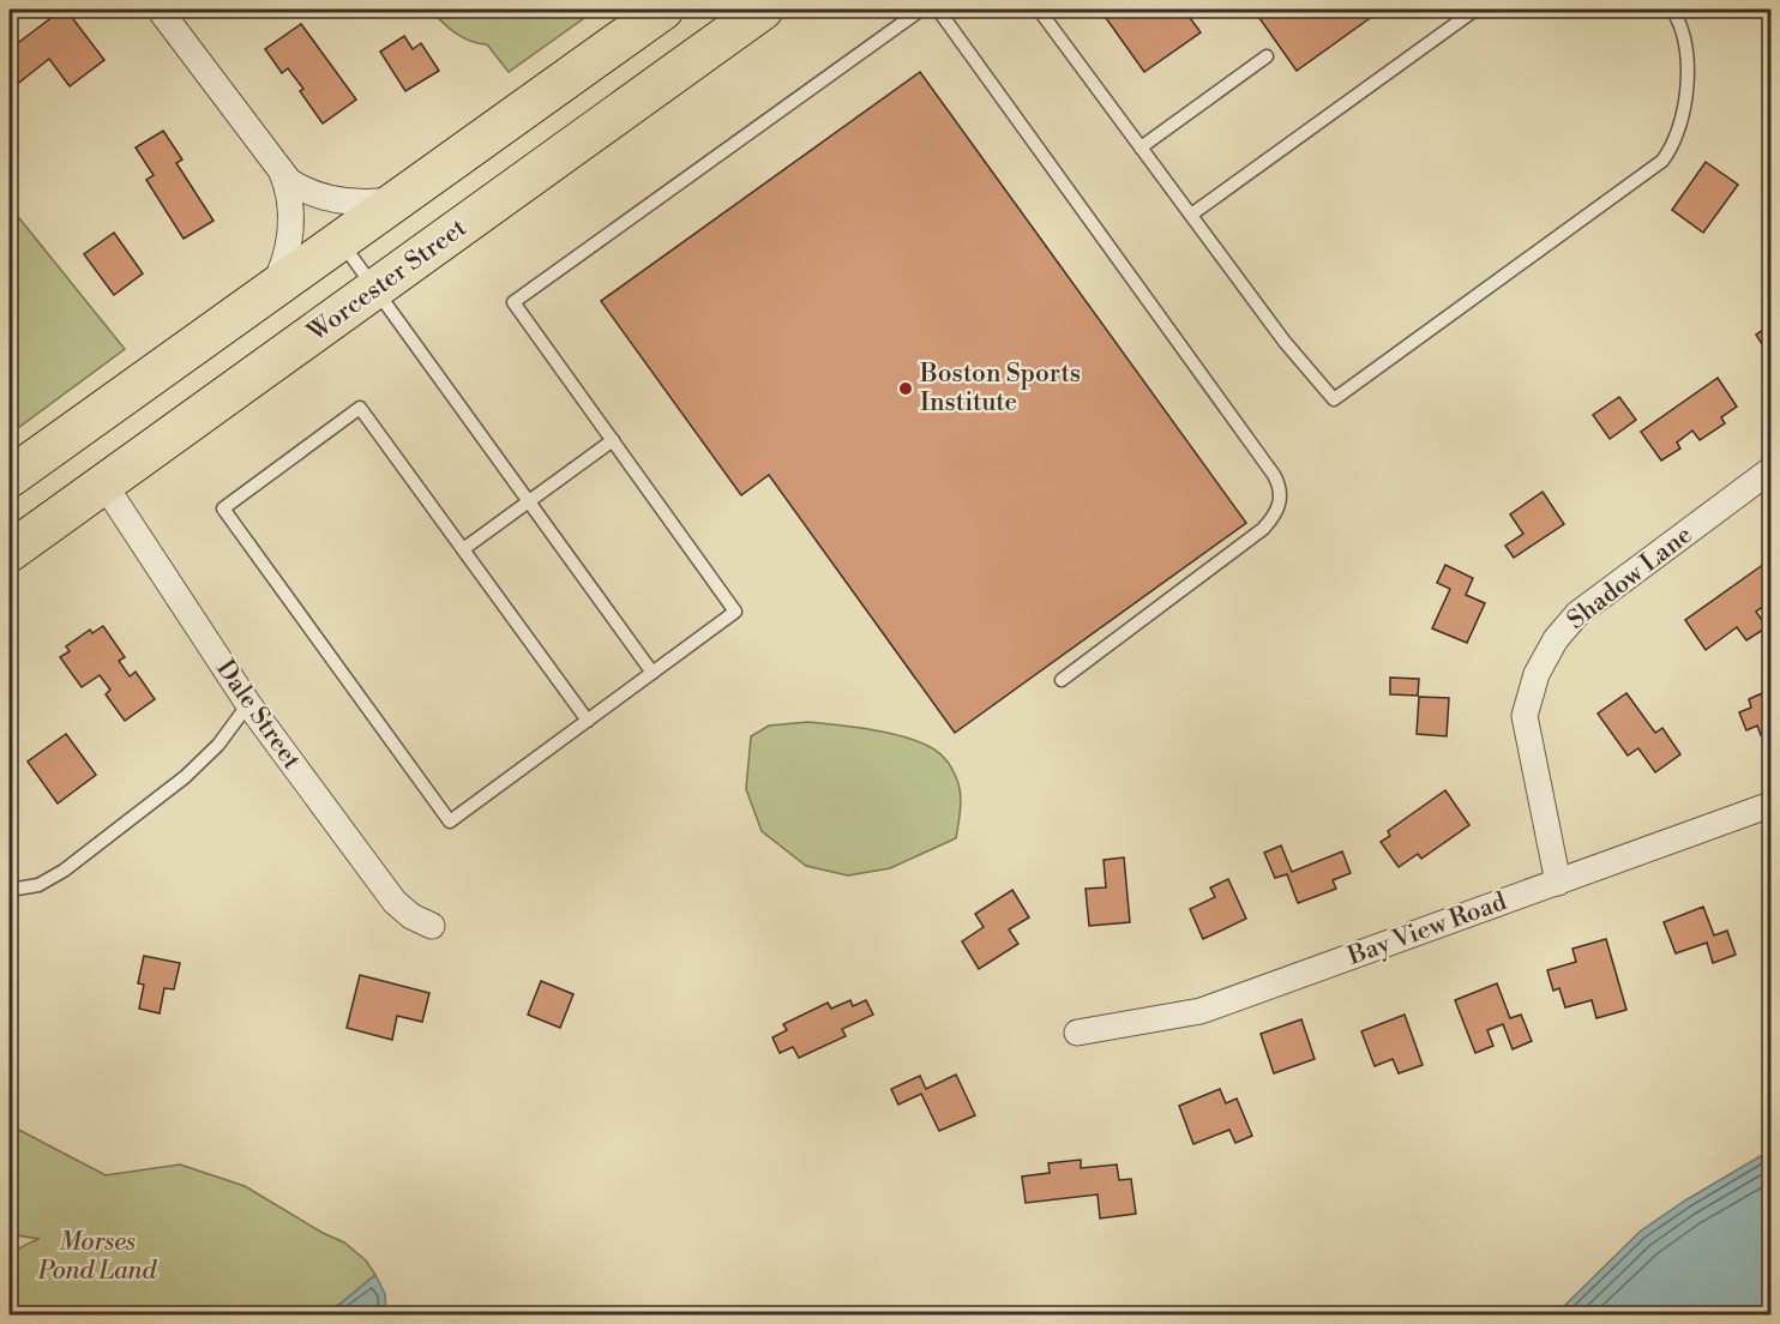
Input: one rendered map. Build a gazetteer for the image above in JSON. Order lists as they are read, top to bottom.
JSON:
{
  "streets": {
    "highway": ["Worcester Street"],
    "street": ["Shadow Lane", "Dale Street", "Bay View Road"]
  },
  "crossings": [
    ["Worcester Street", "Dale Street"],
    ["Shadow Lane", "Bay View Road"]
  ],
  "parks": ["Morses Pond Land"],
  "places": ["Boston Sports Institute"]
}
